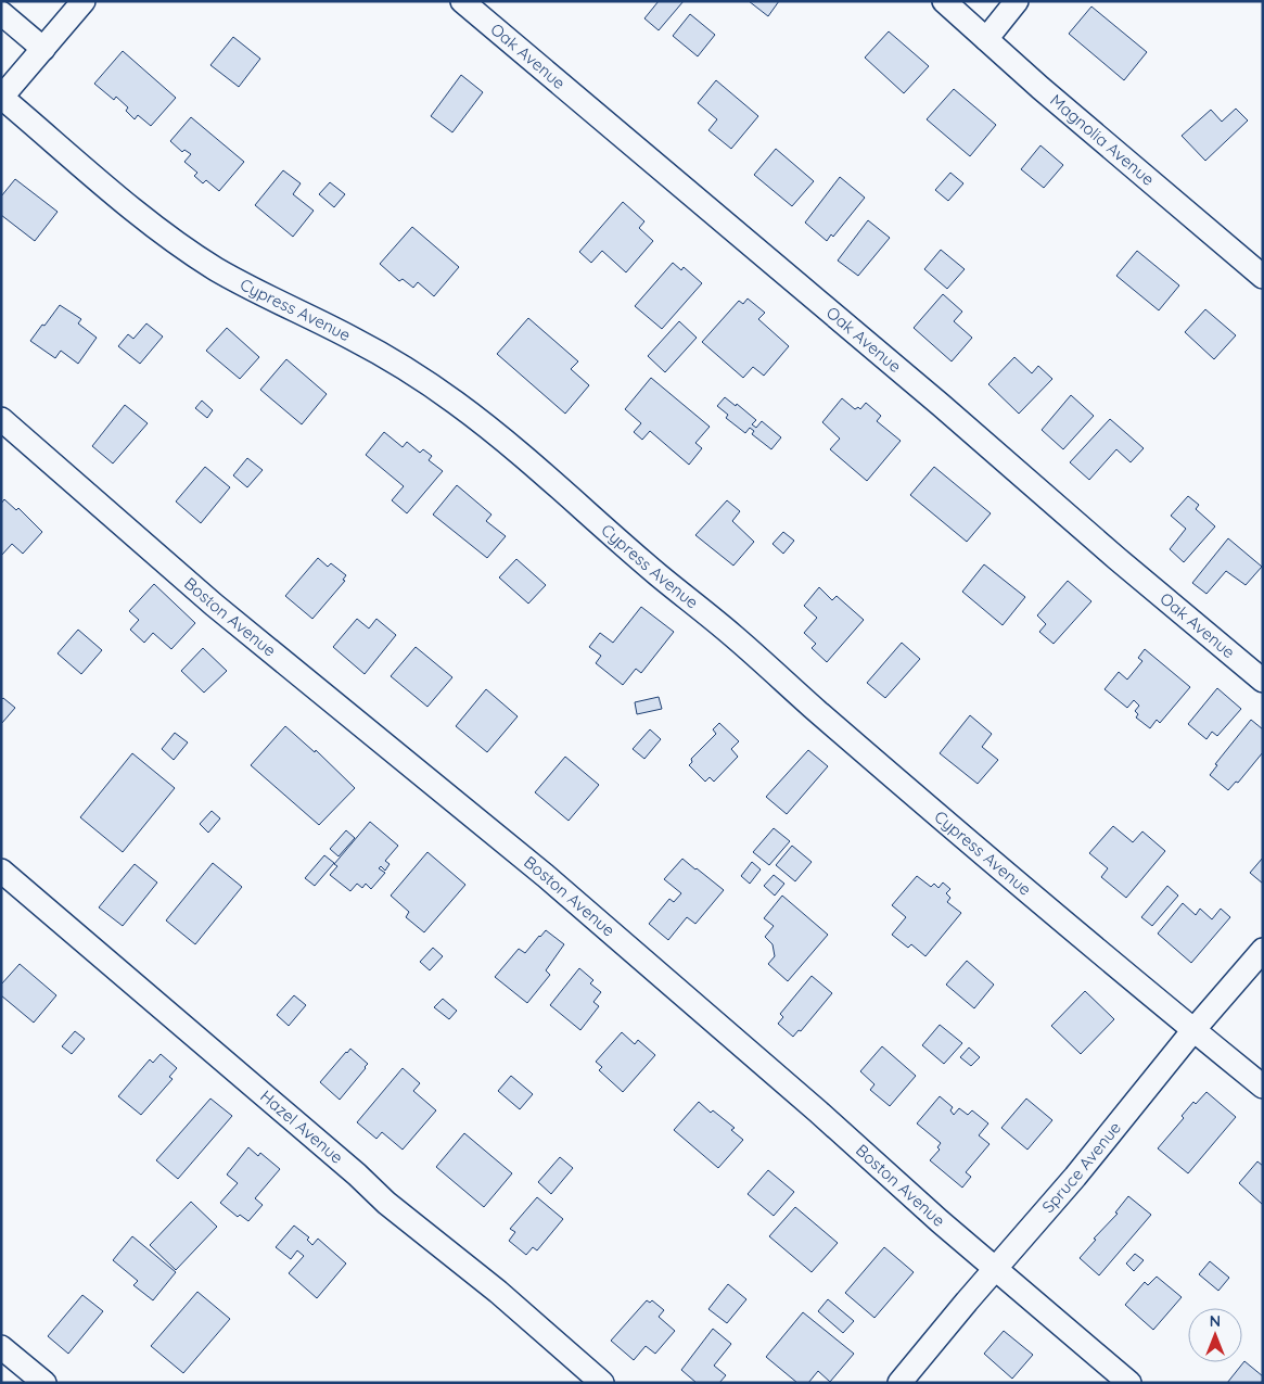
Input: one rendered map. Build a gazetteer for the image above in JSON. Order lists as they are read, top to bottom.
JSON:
{
  "streets": {
    "street": [
      "Oak Avenue",
      "Magnolia Avenue",
      "Cypress Avenue",
      "Boston Avenue",
      "Hazel Avenue",
      "Spruce Avenue"
    ]
  },
  "crossings": [
    ["Cypress Avenue", "Spruce Avenue"],
    ["Boston Avenue", "Spruce Avenue"]
  ],
  "north": "top"
}
